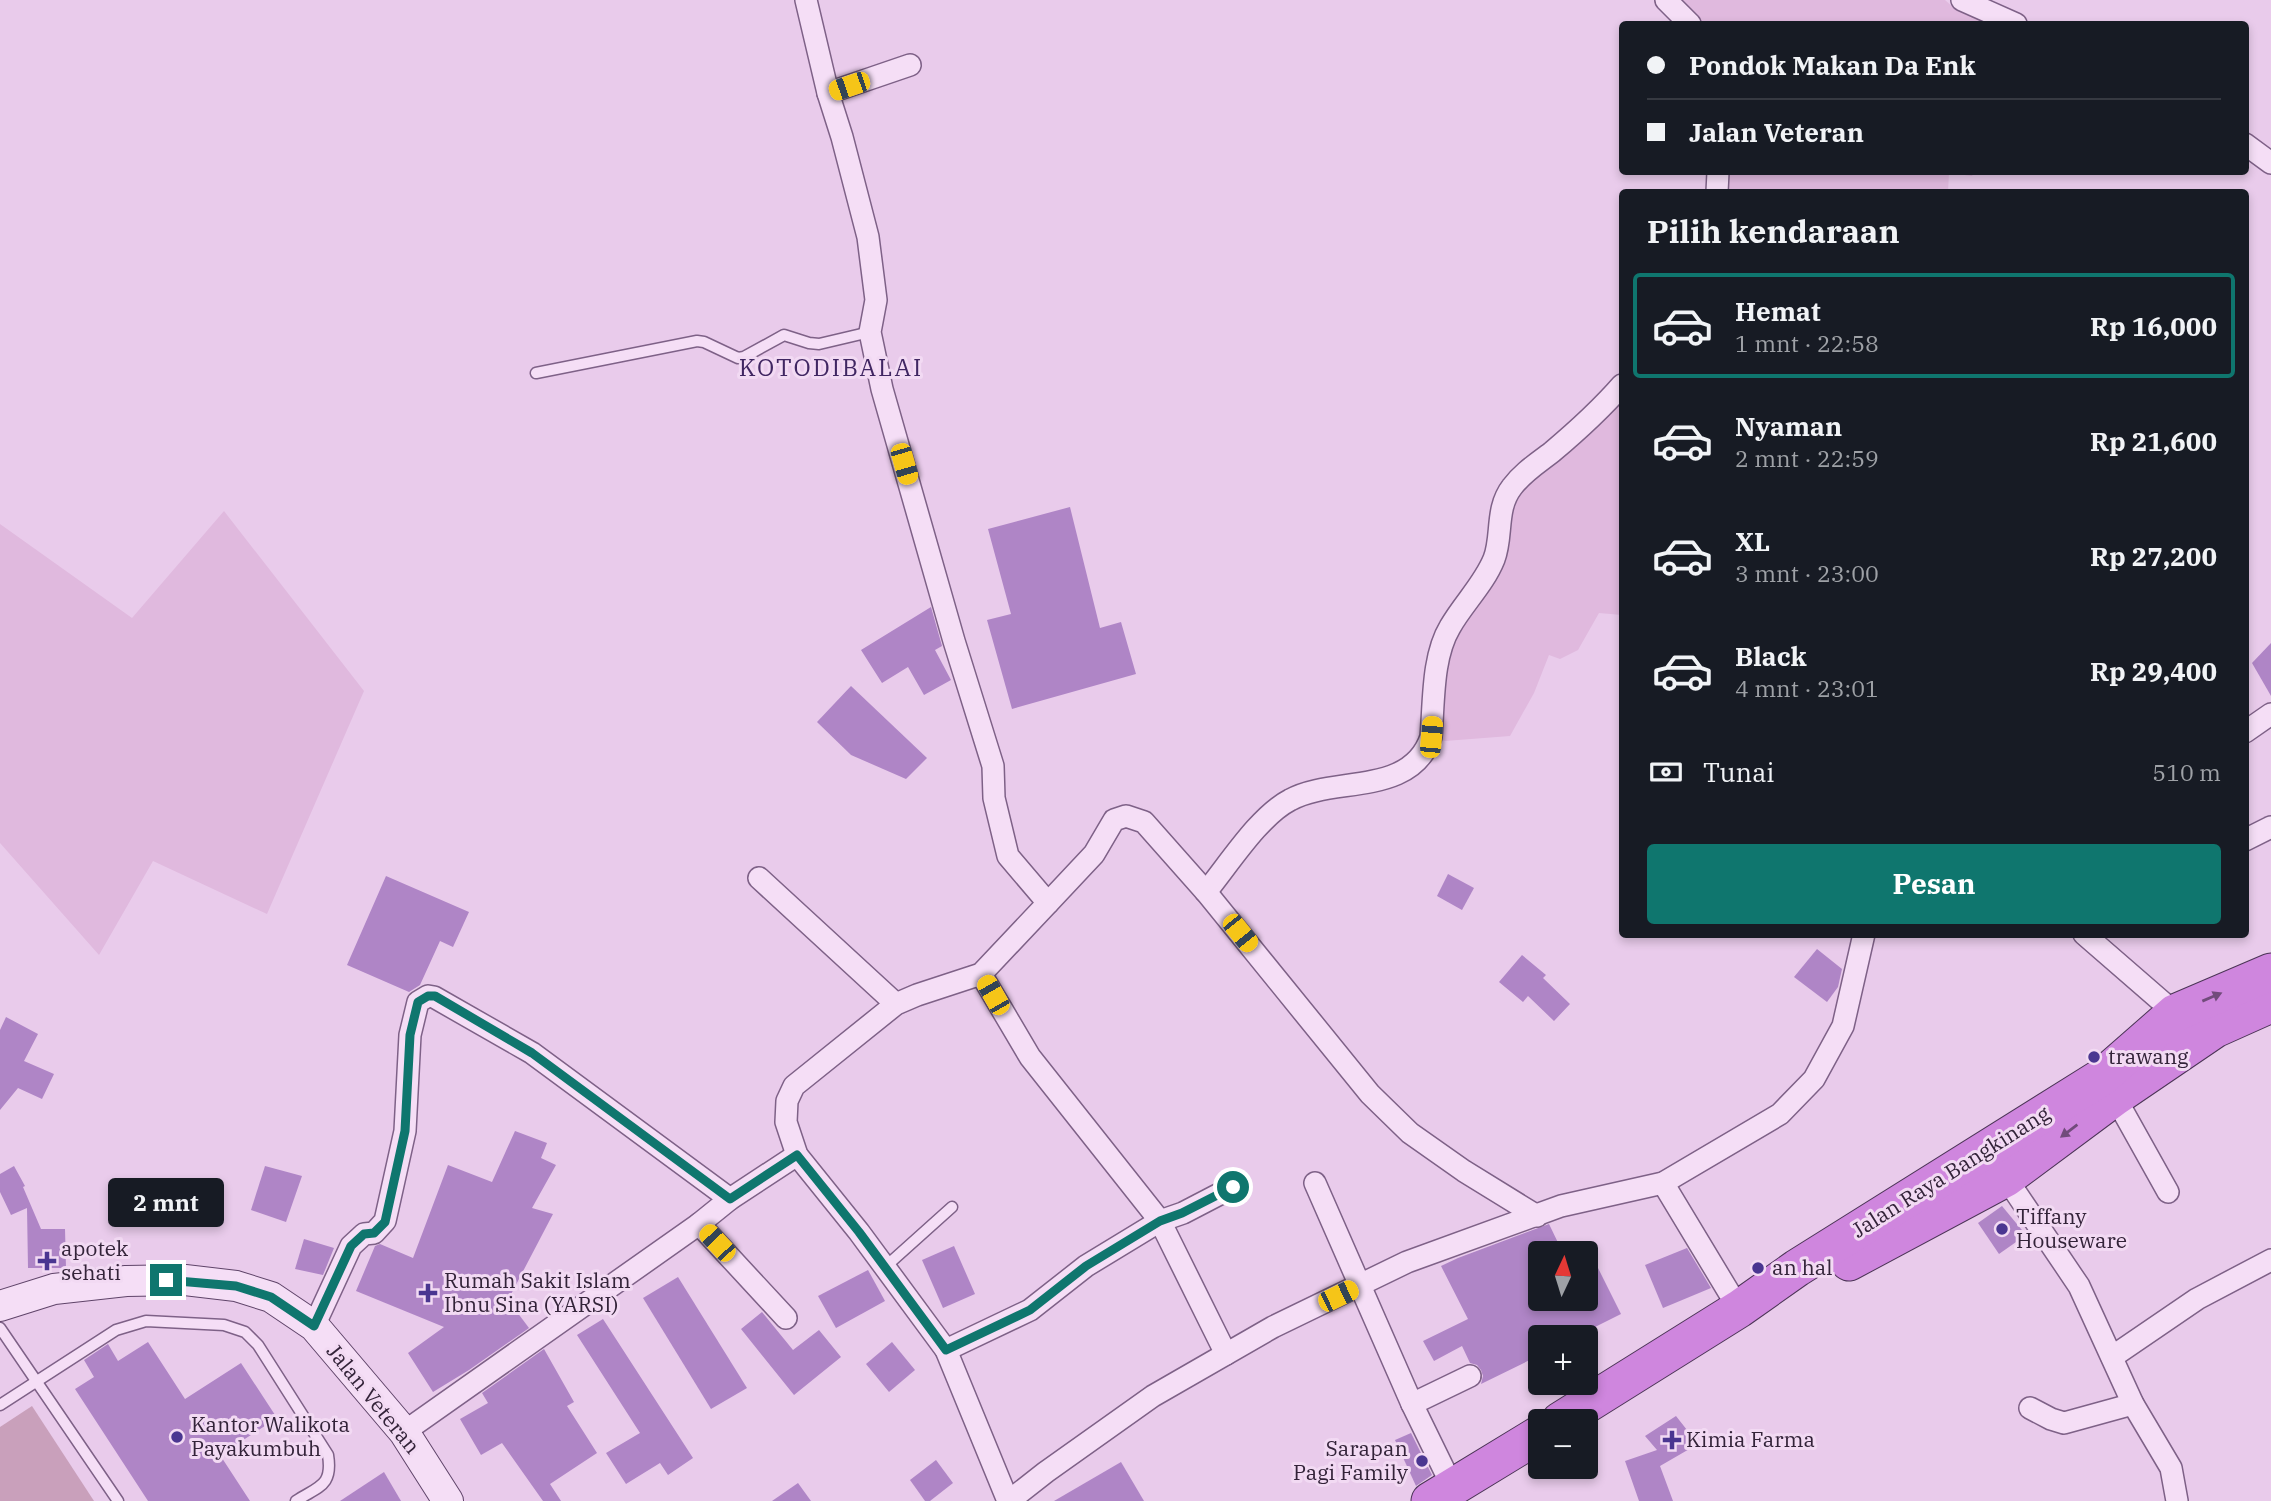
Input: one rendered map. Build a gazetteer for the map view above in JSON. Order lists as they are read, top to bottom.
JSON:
{
  "streets": {
    "highway": ["Jalan Raya Bangkinang"],
    "main road": ["Jalan Veteran"]
  },
  "districts": ["KOTODIBALAI"],
  "places": {
    "other": [
      "trawang",
      "Tiffany Houseware",
      "an hal",
      "Kantor Walikota Payakumbuh",
      "Sarapan Pagi Family"
    ],
    "health": ["apotek sehati", "Rumah Sakit Islam Ibnu Sina (YARSI)", "Kimia Farma"]
  },
  "north": "top",
  "page": {
    "banner": ["Pondok Makan Da Enk", "Jalan Veteran"],
    "heading": "Pilih kendaraan",
    "list": [
      {
        "name": "Hemat",
        "note": "1 mnt · 22:58",
        "value": "Rp 16,000"
      },
      {
        "name": "Nyaman",
        "note": "2 mnt · 22:59",
        "value": "Rp 21,600"
      },
      {
        "name": "XL",
        "note": "3 mnt · 23:00",
        "value": "Rp 27,200"
      },
      {
        "name": "Black",
        "note": "4 mnt · 23:01",
        "value": "Rp 29,400"
      }
    ],
    "pay": ["Tunai", "510 m"],
    "buttons": "Pesan",
    "bubble": "2 mnt",
    "map_buttons": ["+", "−"]
  }
}
